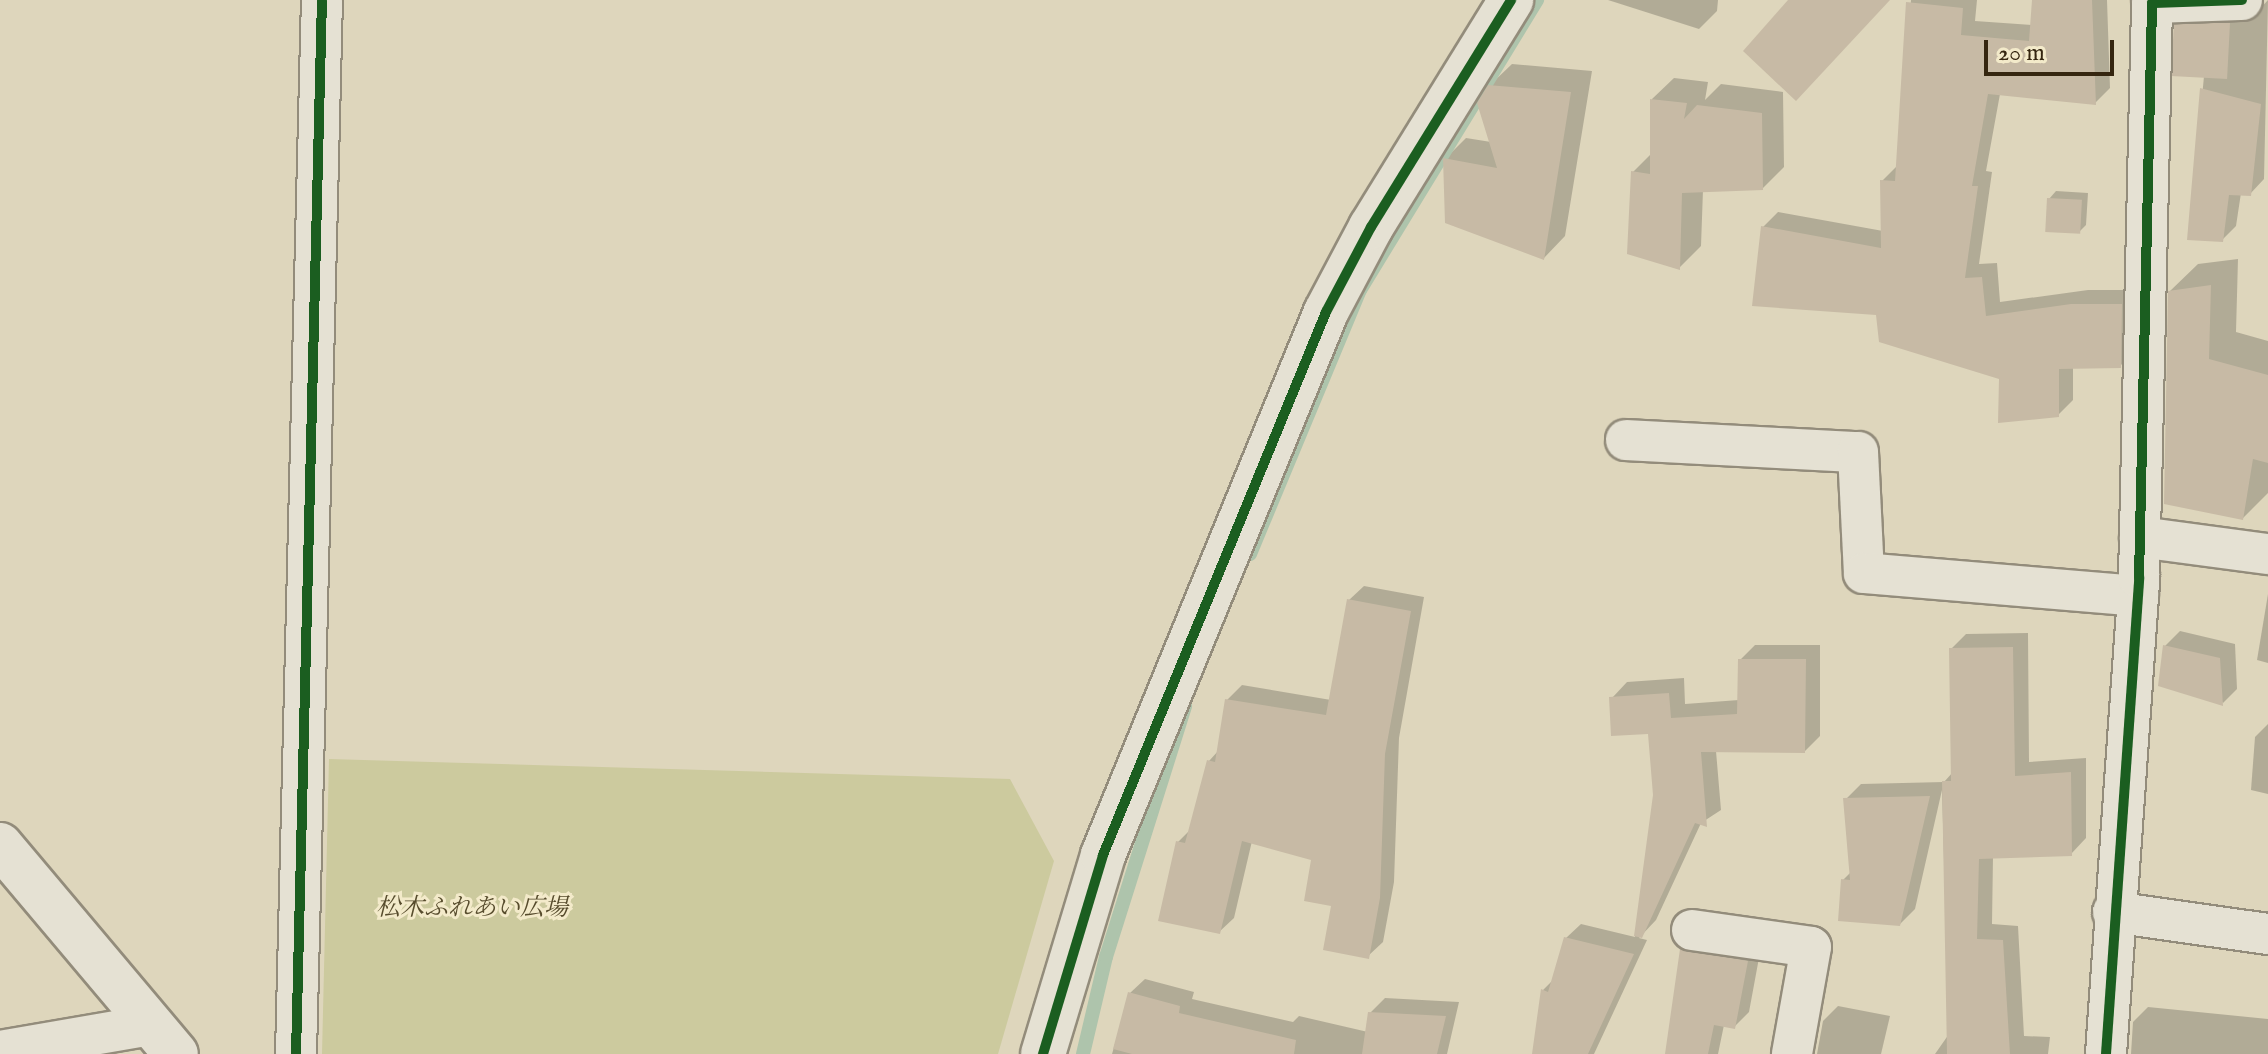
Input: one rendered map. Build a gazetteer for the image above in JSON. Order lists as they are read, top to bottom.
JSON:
{
  "parks": ["松木ふれあい広場"],
  "scale_bar": "20 m"
}
